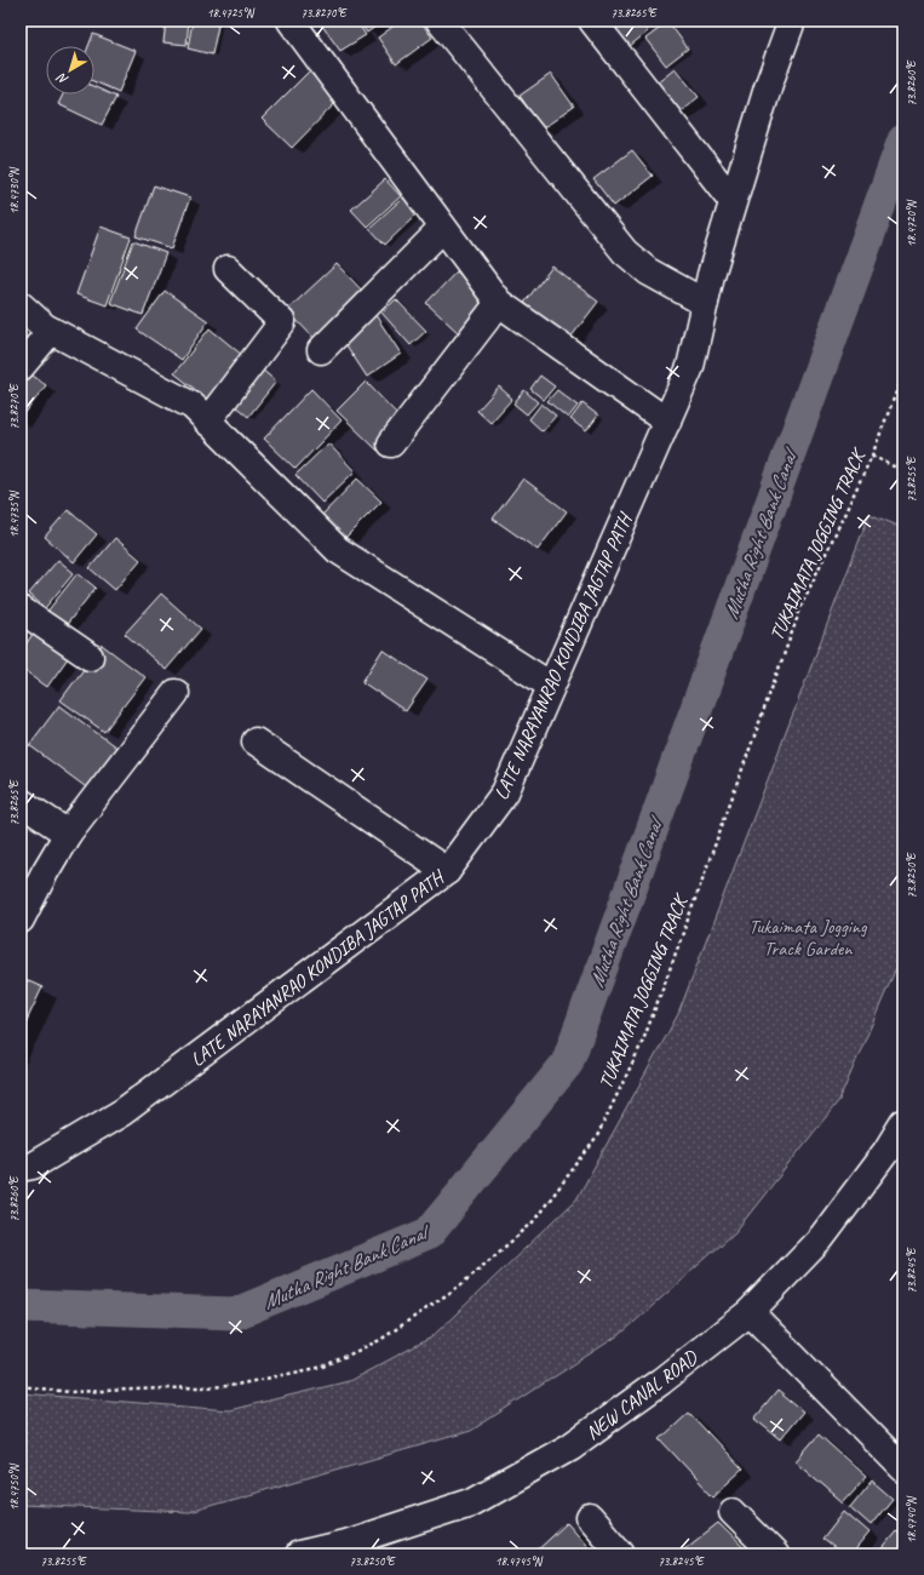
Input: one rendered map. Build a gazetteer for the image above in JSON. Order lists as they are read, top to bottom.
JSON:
{
  "streets": {
    "street": ["LATE NARAYANRAO KONDIBA JAGTAP PATH", "NEW CANAL ROAD"],
    "path": ["TUKAIMATA JOGGING TRACK"]
  },
  "water": ["Mutha Right Bank Canal"],
  "parks": ["Tukaimata Jogging Track Garden"],
  "north": "bottom left",
  "coordinates": [
    "18.4725°N",
    "73.8270°E",
    "73.8265°E",
    "73.8260°E",
    "18.4730°N",
    "18.4720°N",
    "73.8255°E",
    "18.4735°N",
    "73.8250°E",
    "73.8245°E",
    "18.4750°N",
    "18.4740°N",
    "18.4745°N"
  ]
}
